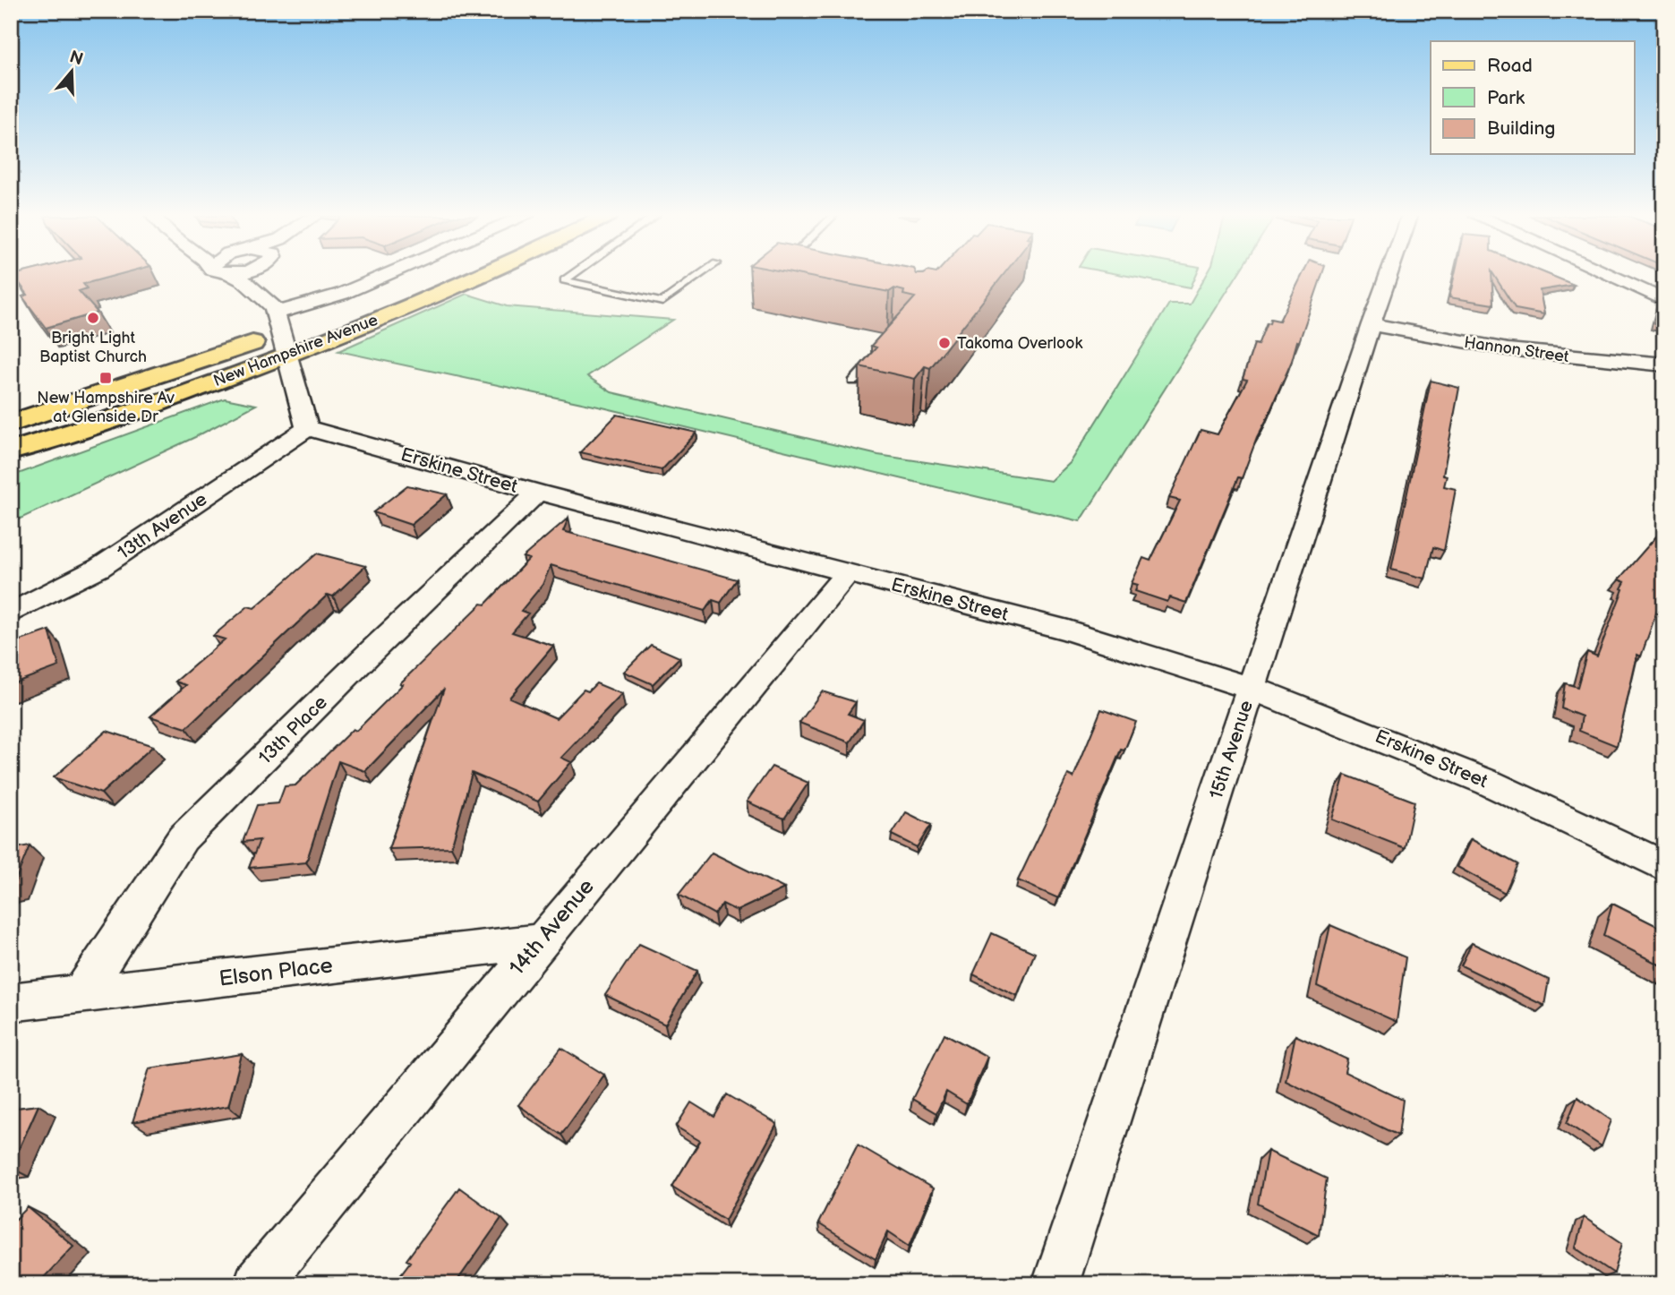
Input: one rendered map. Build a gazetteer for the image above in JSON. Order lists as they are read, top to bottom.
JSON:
{
  "streets": {
    "main road": ["New Hampshire Avenue"],
    "street": [
      "Hannon Street",
      "Erskine Street",
      "13th Avenue",
      "13th Place",
      "15th Avenue",
      "14th Avenue",
      "Elson Place"
    ]
  },
  "crossings": [
    ["Hannon Street", "15th Avenue"],
    ["Erskine Street", "13th Avenue"],
    ["Erskine Street", "13th Place"],
    ["Erskine Street", "15th Avenue"],
    ["Erskine Street", "14th Avenue"],
    ["13th Place", "Elson Place"],
    ["14th Avenue", "Elson Place"]
  ],
  "places": {
    "other": ["Bright Light Baptist Church", "Takoma Overlook"],
    "transit": ["New Hampshire Av at Glenside Dr"]
  },
  "legend": ["Road", "Park", "Building"],
  "north": "top"
}
